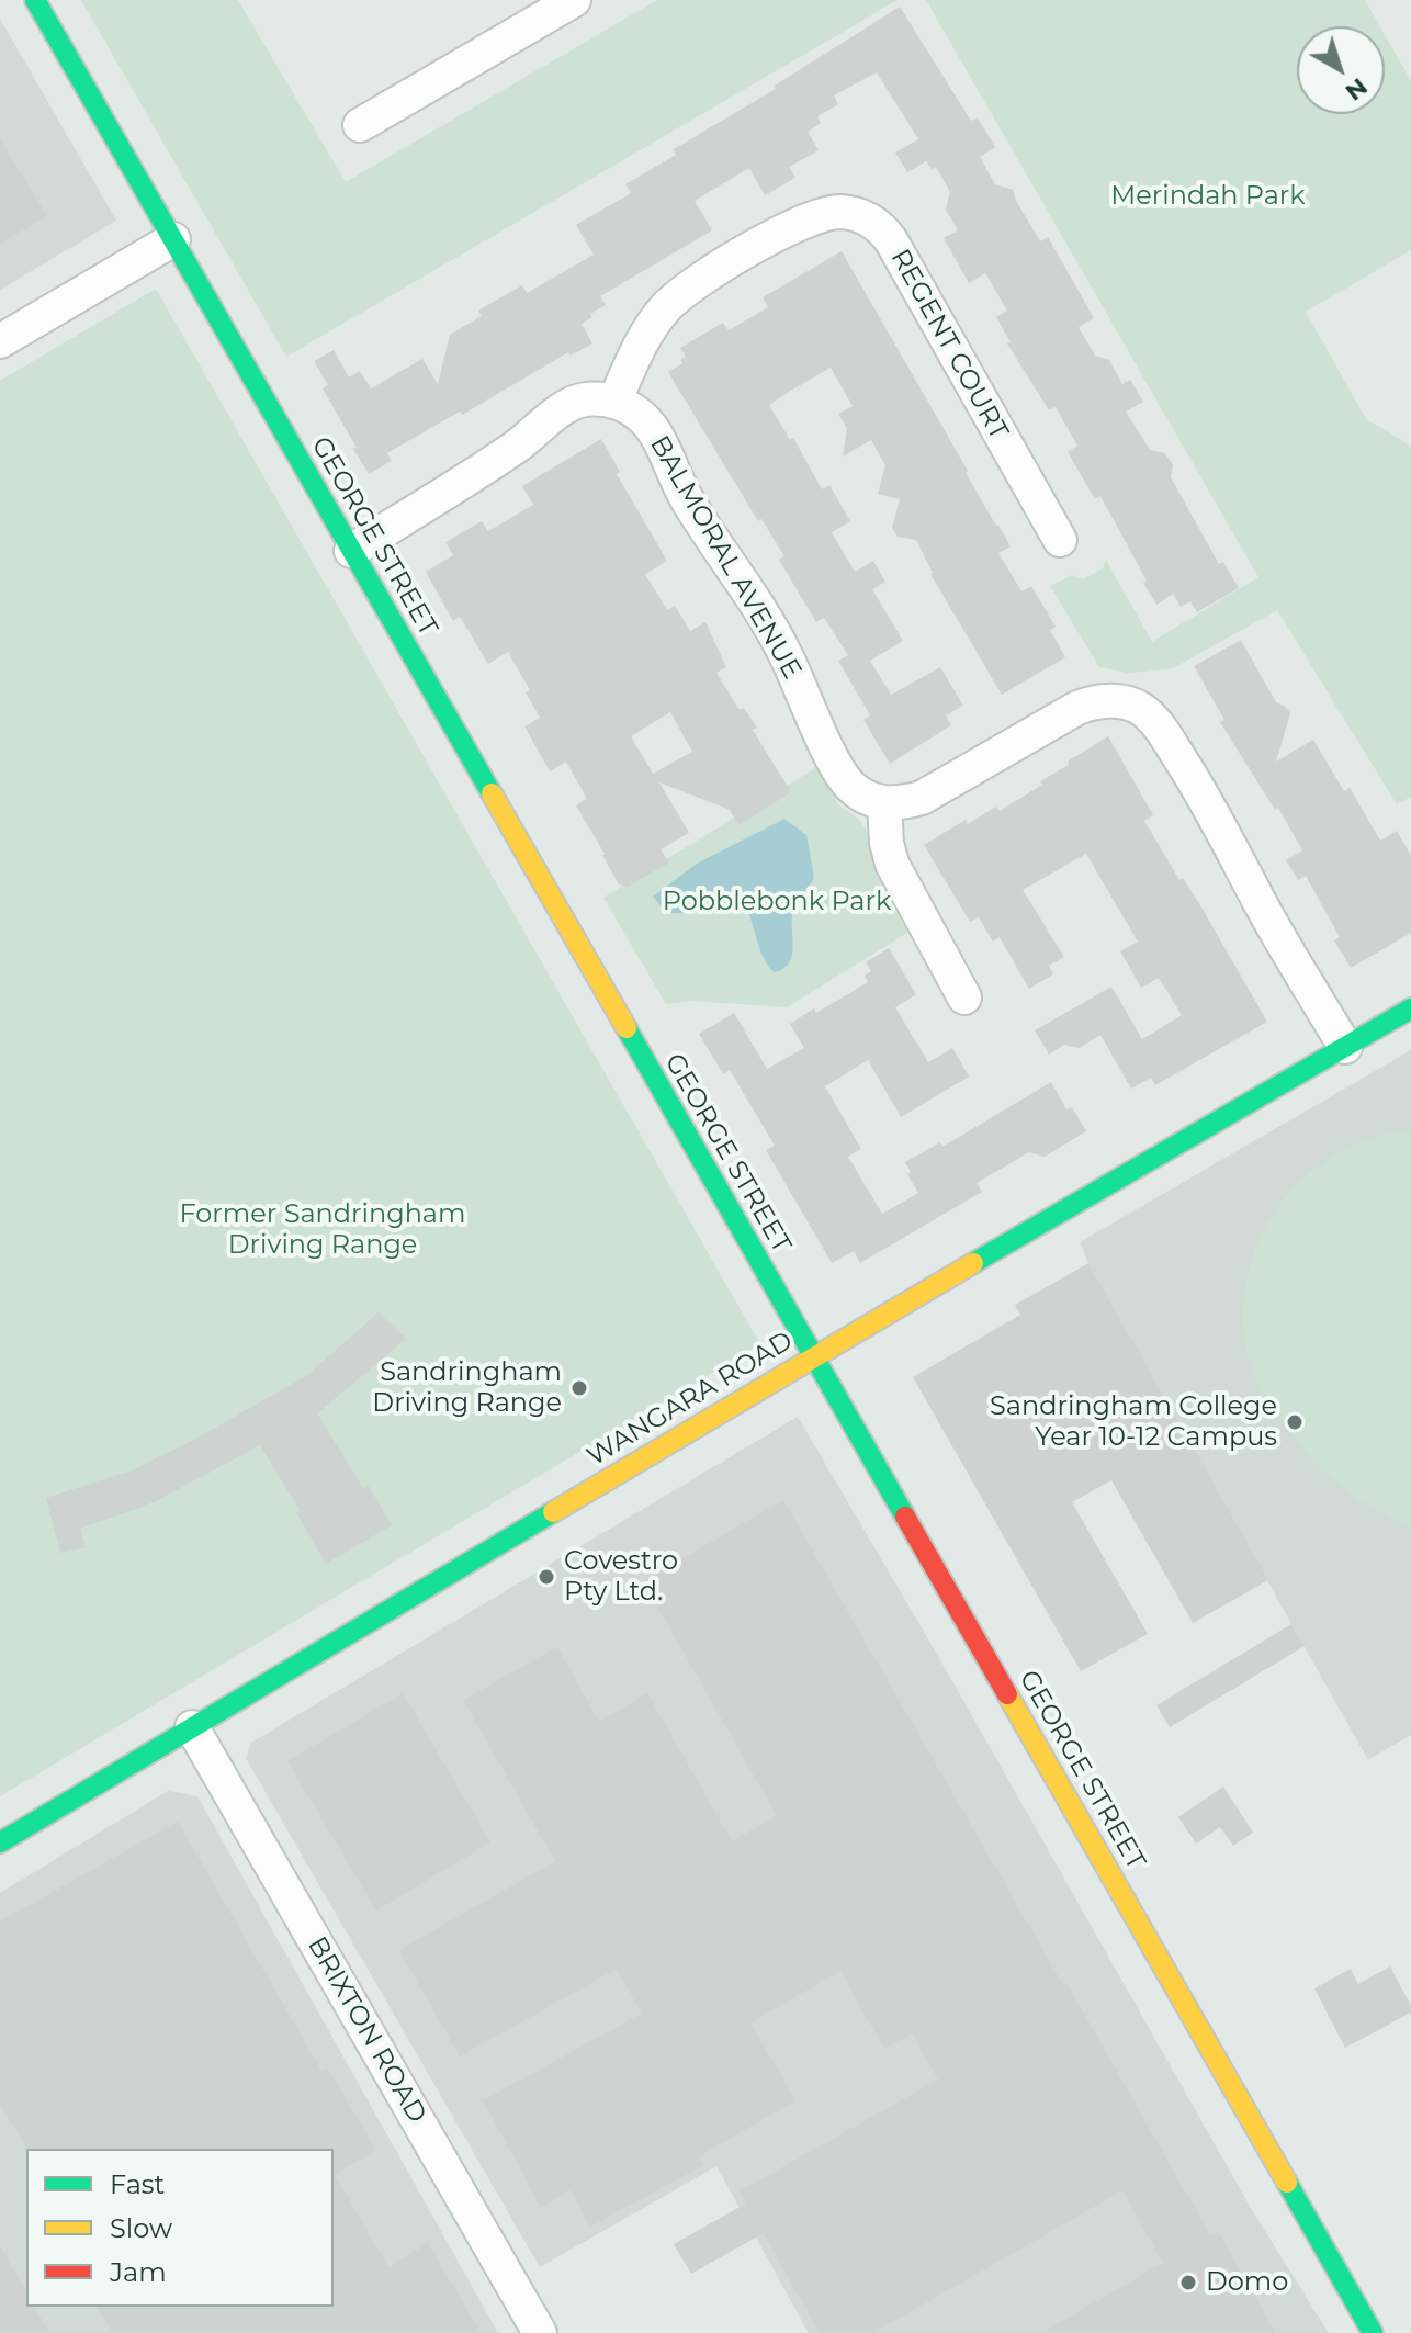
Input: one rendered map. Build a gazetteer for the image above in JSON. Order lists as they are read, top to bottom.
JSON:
{
  "streets": {
    "street": [
      "REGENT COURT",
      "GEORGE STREET",
      "BALMORAL AVENUE",
      "WANGARA ROAD",
      "BRIXTON ROAD"
    ]
  },
  "crossings": [
    ["REGENT COURT", "BALMORAL AVENUE"],
    ["GEORGE STREET", "WANGARA ROAD"],
    ["WANGARA ROAD", "BRIXTON ROAD"]
  ],
  "parks": ["Merindah Park", "Pobblebonk Park", "Former Sandringham Driving Range"],
  "places": [
    "Sandringham Driving Range",
    "Sandringham College Year 10-12 Campus",
    "Covestro Pty Ltd.",
    "Domo"
  ],
  "legend": ["Fast", "Slow", "Jam"],
  "north": "bottom right"
}
